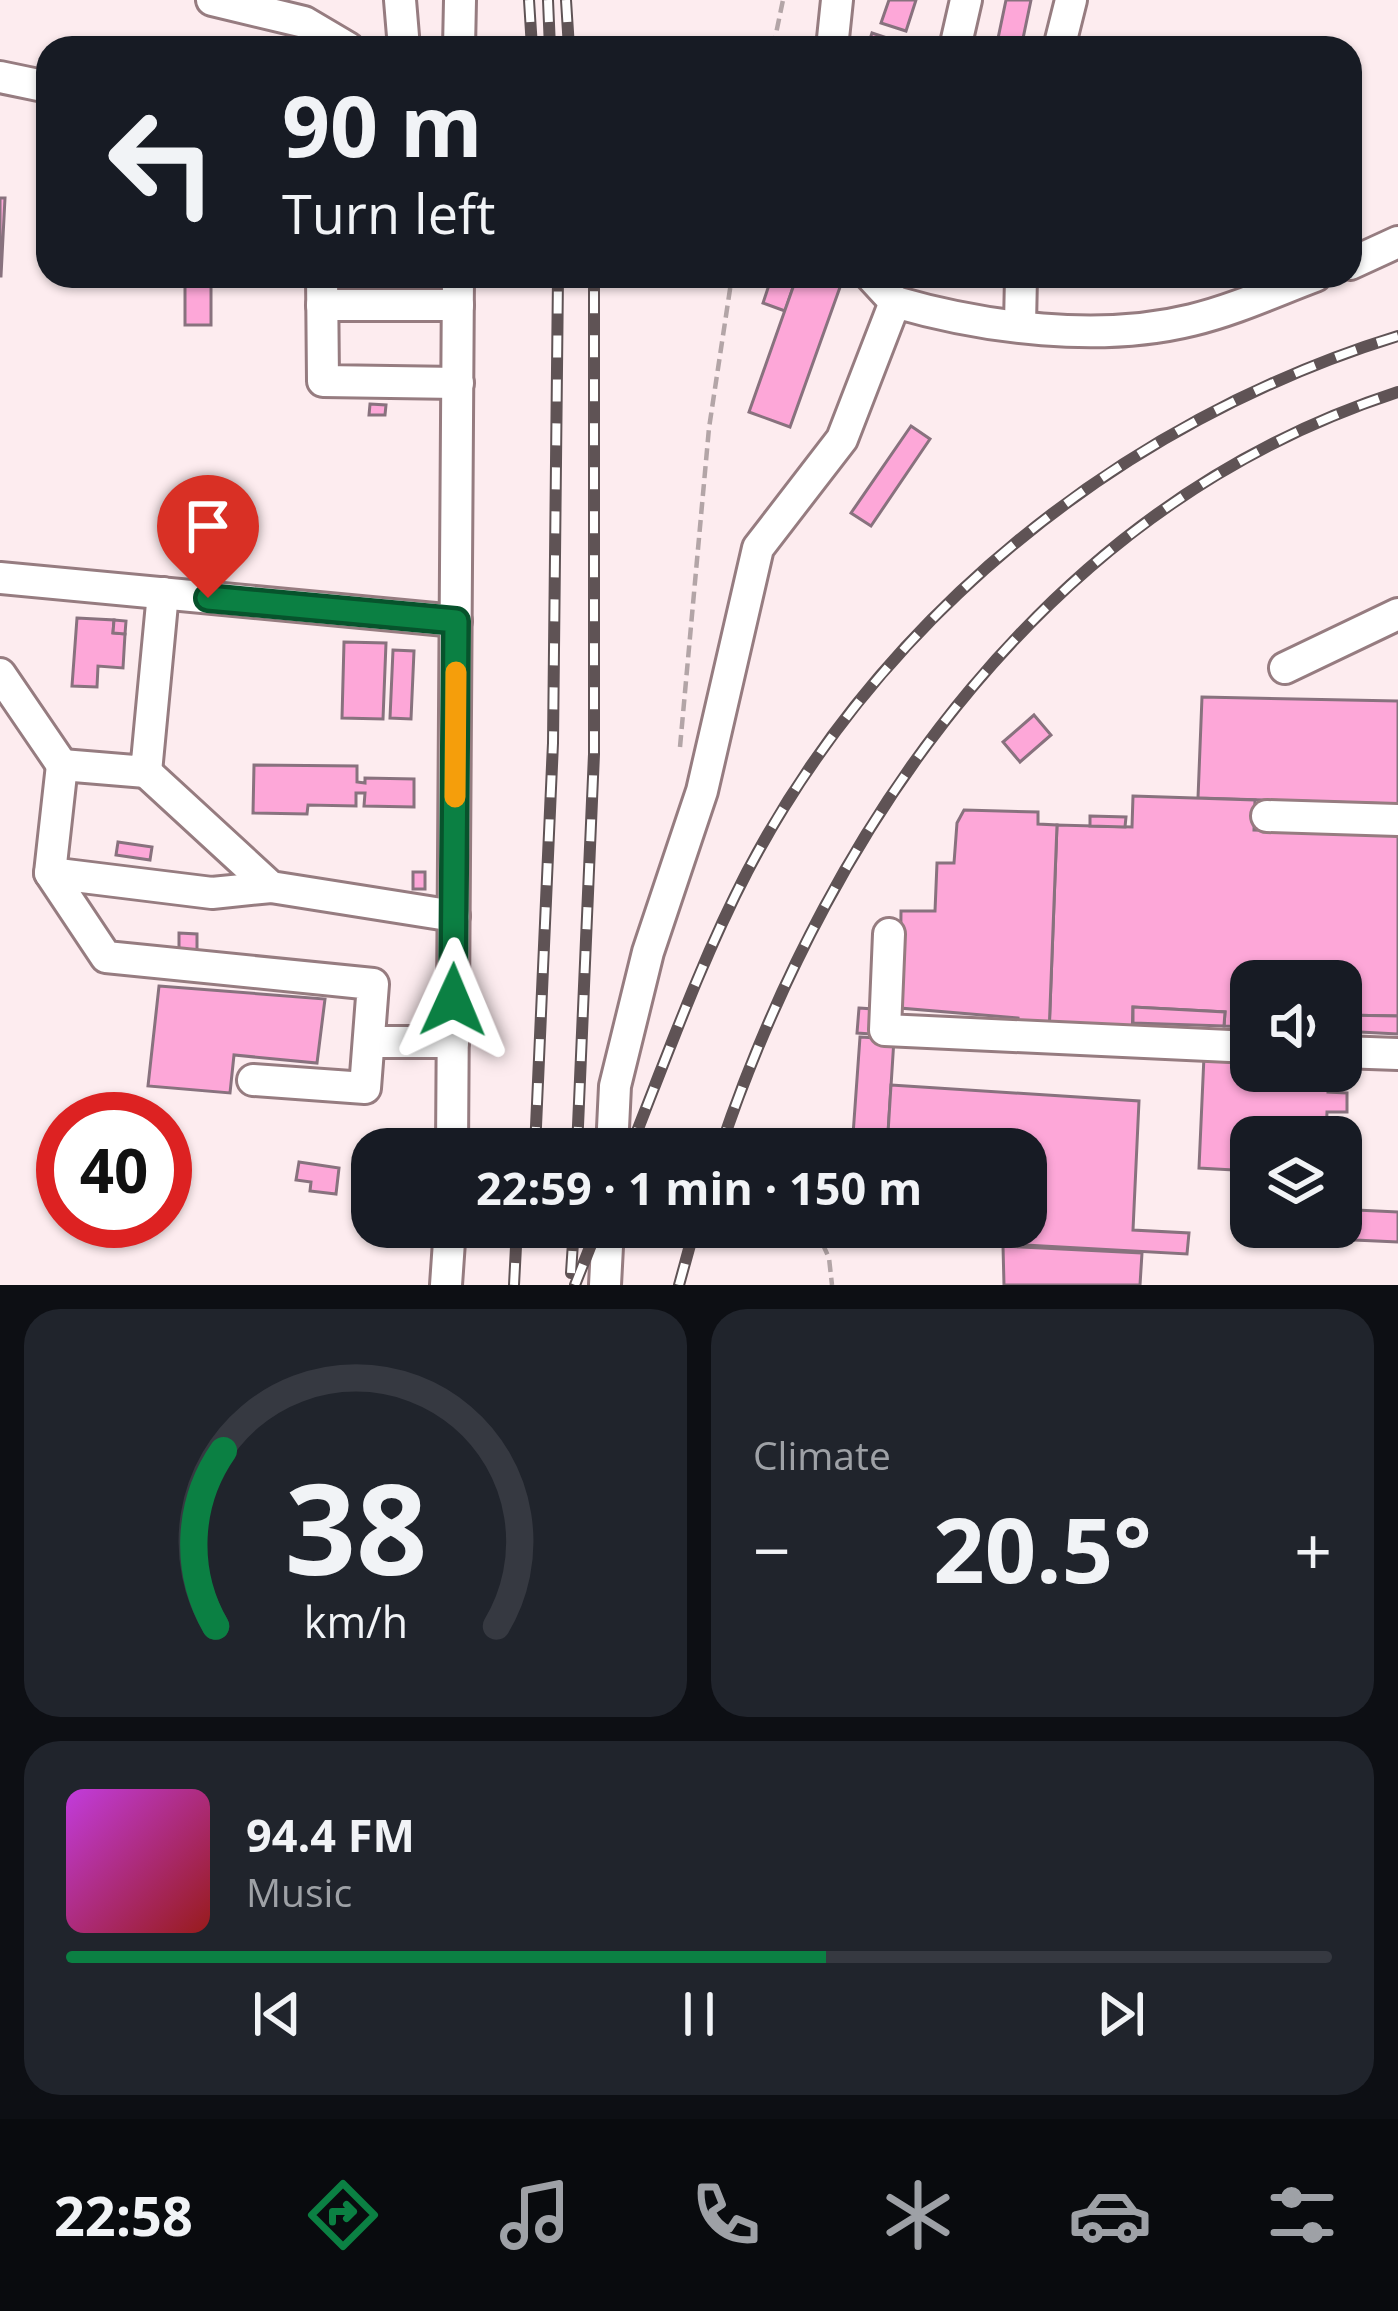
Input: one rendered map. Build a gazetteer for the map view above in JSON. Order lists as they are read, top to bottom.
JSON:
{
  "page": {
    "turn": ["90 m", "Turn left"],
    "limit": "40",
    "trip": "22:59 · 1 min · 150 m",
    "tile": "Climate",
    "heat": ["−", "20.5°", "+"],
    "song": ["94.4 FM", "Music"],
    "tabs": "22:58",
    "gauge": ["38", "km/h"]
  }
}
